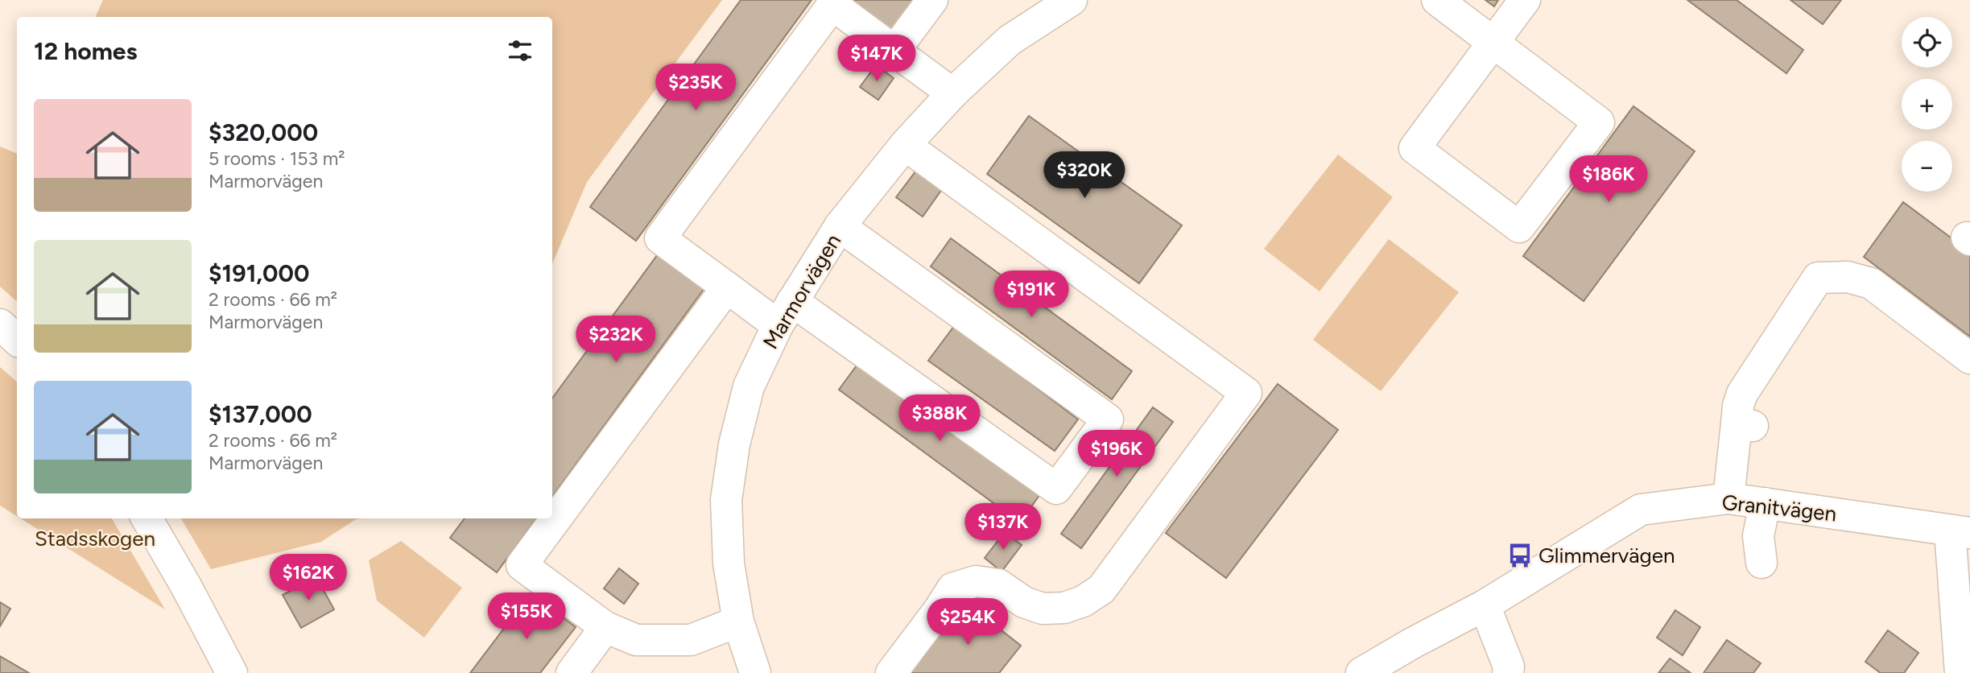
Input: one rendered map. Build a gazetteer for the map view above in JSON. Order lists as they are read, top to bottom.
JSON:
{
  "streets": {
    "street": ["Marmorvägen", "Granitvägen"]
  },
  "parks": ["Stadsskogen"],
  "places": {
    "bus stop": ["Glimmervägen"]
  },
  "page": {
    "map_buttons": ["+", "−"],
    "heading": "12 homes",
    "price": [
      "$147K",
      "$235K",
      "$320K",
      "$186K",
      "$191K",
      "$232K",
      "$388K",
      "$196K",
      "$137K",
      "$162K",
      "$155K",
      "$254K"
    ],
    "list": [
      {
        "name": "$320,000",
        "note": "5 rooms · 153 m² · Marmorvägen"
      },
      {
        "name": "$191,000",
        "note": "2 rooms · 66 m² · Marmorvägen"
      },
      {
        "name": "$137,000",
        "note": "2 rooms · 66 m² · Marmorvägen"
      }
    ]
  }
}
